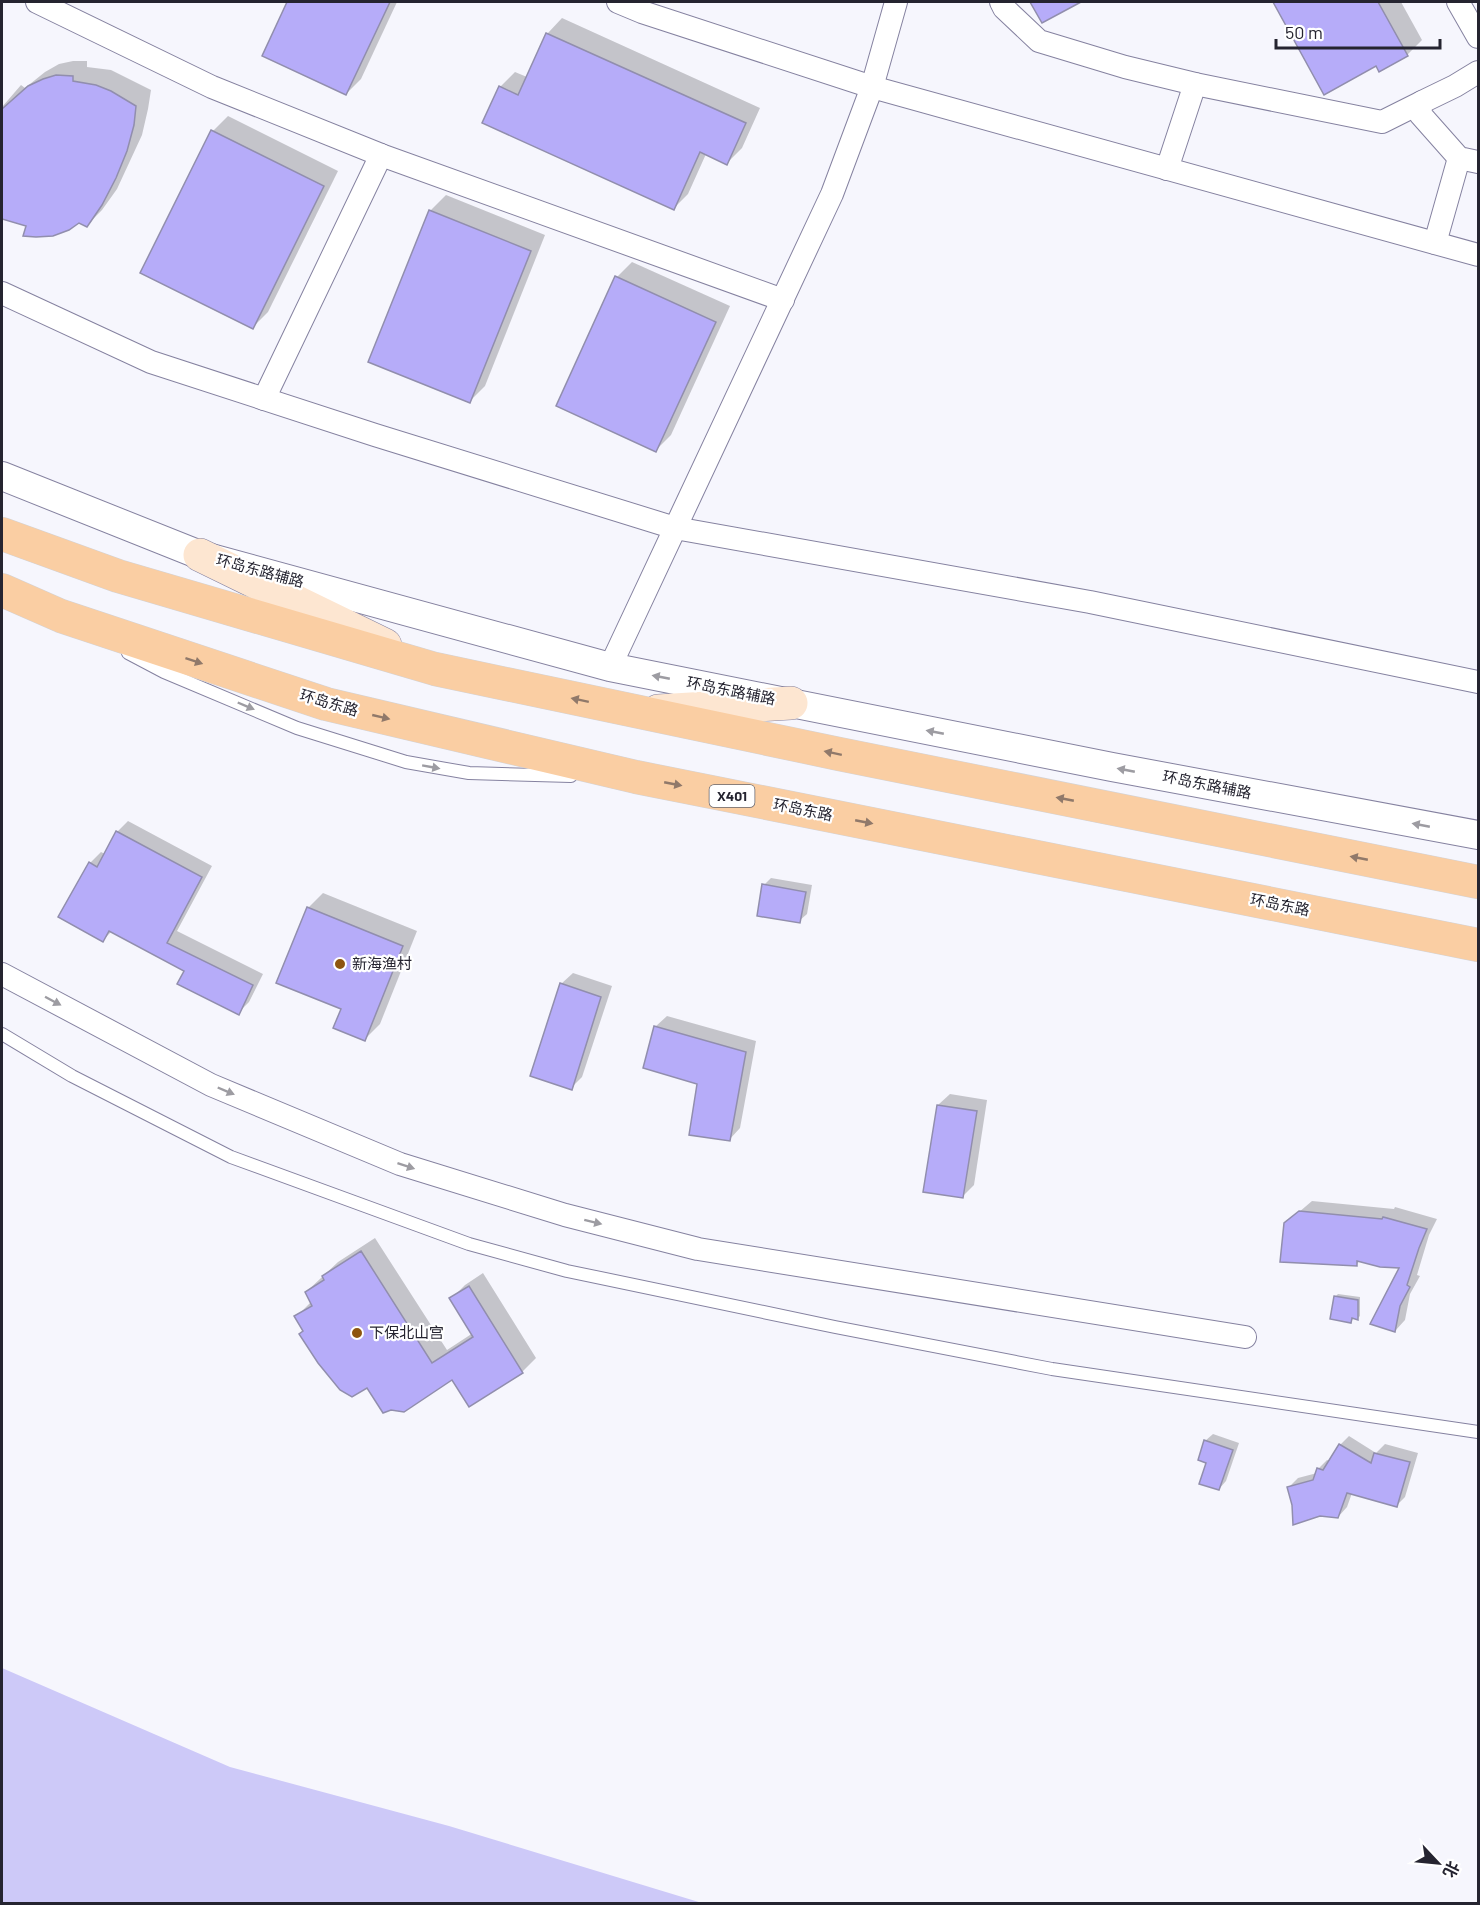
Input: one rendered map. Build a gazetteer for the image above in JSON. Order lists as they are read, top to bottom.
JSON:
{
  "streets": {
    "main road": ["环岛东路", "X401"],
    "street": ["环岛东路辅路"]
  },
  "places": ["新海渔村", "下保北山宫"],
  "scale_bar": "50 m",
  "north": "bottom right"
}
